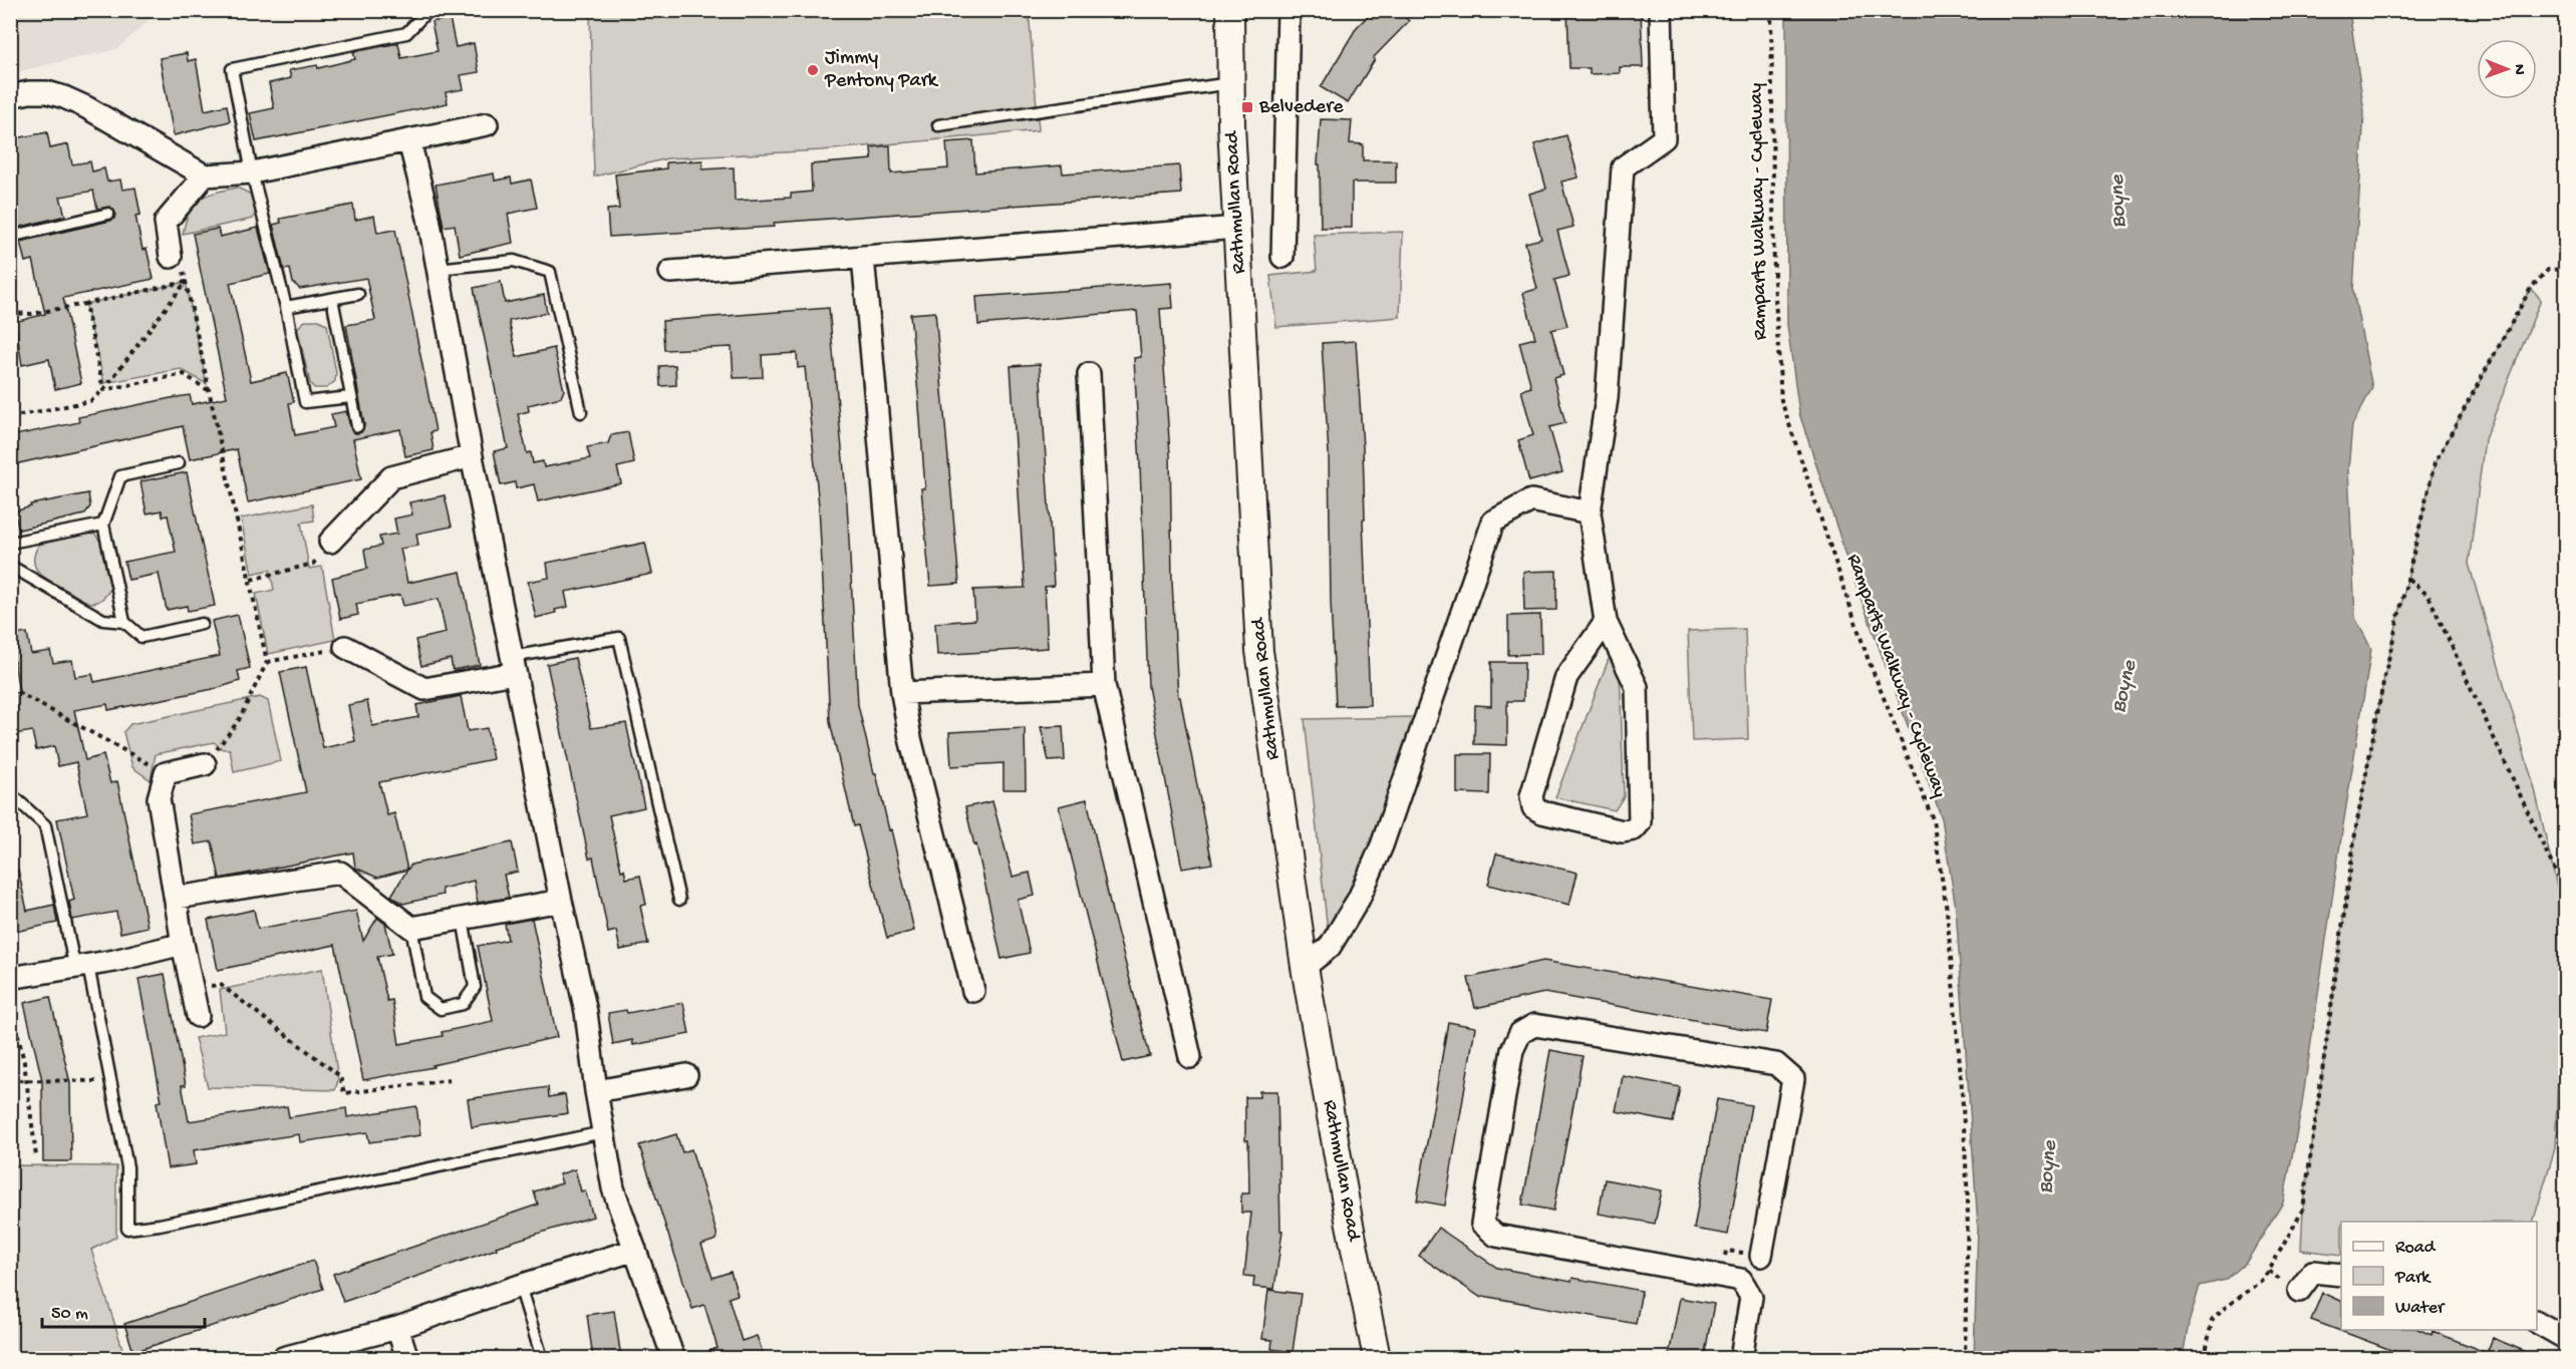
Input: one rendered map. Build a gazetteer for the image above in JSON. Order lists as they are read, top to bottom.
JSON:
{
  "streets": {
    "street": ["Rathmullan Road"],
    "path": ["Ramparts Walkway - Cycleway"]
  },
  "water": ["Boyne"],
  "places": {
    "other": ["Jimmy Pentony Park"],
    "transit": ["Belvedere"]
  },
  "legend": ["Road", "Park", "Water"],
  "scale_bar": "50 m",
  "north": "right"
}
